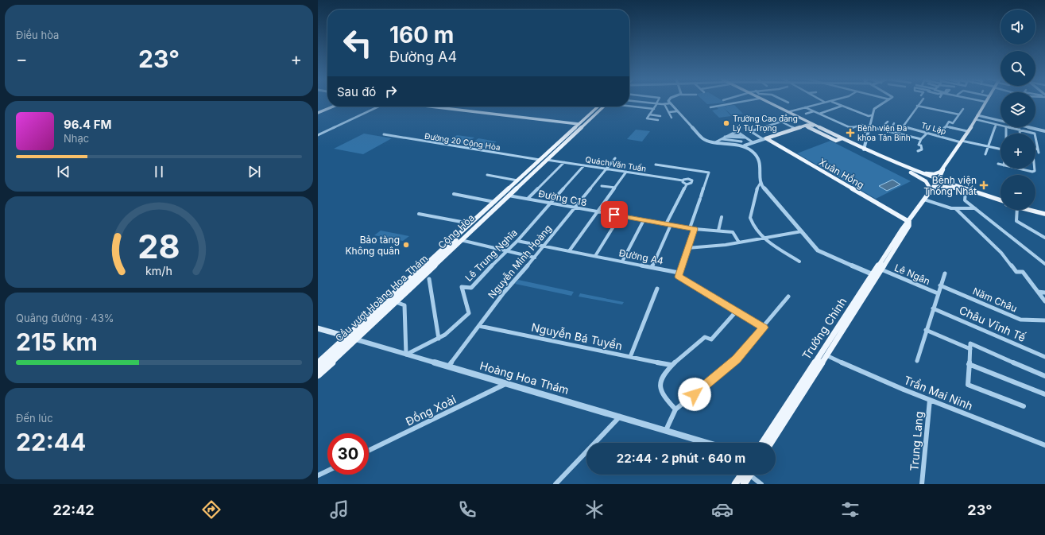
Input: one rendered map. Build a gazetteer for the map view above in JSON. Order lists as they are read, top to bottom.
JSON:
{
  "streets": {
    "main road": [
      "Xuân Hồng",
      "Cộng Hòa",
      "Cầu vượt Hoàng Hoa Thám",
      "Trường Chinh",
      "Hoàng Hoa Thám"
    ],
    "street": [
      "Tự Lập",
      "Đường 20 Cộng Hòa",
      "Quách Văn Tuấn",
      "Đường C18",
      "Lê Trung Nghĩa",
      "Đường A4",
      "Nguyễn Minh Hoàng",
      "Lê Ngân",
      "Năm Châu",
      "Châu Vĩnh Tế",
      "Nguyễn Bá Tuyển",
      "Trần Mai Ninh",
      "Đồng Xoài",
      "Trung Lang"
    ]
  },
  "crossings": [
    ["Tự Lập", "Trường Chinh"],
    ["Đường 20 Cộng Hòa", "Cộng Hòa"],
    ["Quách Văn Tuấn", "Cộng Hòa"],
    ["Quách Văn Tuấn", "Lê Trung Nghĩa"],
    ["Quách Văn Tuấn", "Nguyễn Minh Hoàng"],
    ["Xuân Hồng", "Trường Chinh"],
    ["Đường C18", "Cộng Hòa"],
    ["Đường C18", "Lê Trung Nghĩa"],
    ["Đường C18", "Nguyễn Minh Hoàng"],
    ["Cộng Hòa", "Cầu vượt Hoàng Hoa Thám"],
    ["Cộng Hòa", "Hoàng Hoa Thám"],
    ["Lê Trung Nghĩa", "Đường A4"],
    ["Lê Trung Nghĩa", "Hoàng Hoa Thám"],
    ["Đường A4", "Nguyễn Minh Hoàng"],
    ["Nguyễn Minh Hoàng", "Nguyễn Bá Tuyển"],
    ["Nguyễn Minh Hoàng", "Hoàng Hoa Thám"],
    ["Lê Ngân", "Trường Chinh"],
    ["Trường Chinh", "Trần Mai Ninh"],
    ["Hoàng Hoa Thám", "Đồng Xoài"],
    ["Trần Mai Ninh", "Trung Lang"]
  ],
  "places": {
    "other": ["Trường Cao đẳng Lý Tự Trọng", "Bảo tàng Không quân"],
    "health": ["Bệnh viện Đa khoa Tân Bình", "Bệnh viện Thống Nhất"]
  },
  "page": {
    "tile": [
      "Điều hòa",
      ["Quãng đường · 43%", "215 km"],
      ["Đến lúc", "22:44"]
    ],
    "map_buttons": ["+", "−"],
    "turn": ["160 m", "Đường A4"],
    "heat": ["−", "23°", "+"],
    "then": "Sau đó",
    "song": ["96.4 FM", "Nhạc"],
    "limit": "30",
    "trip": "22:44 · 2 phút · 640 m",
    "tabs": ["22:42", "23°"],
    "gauge": ["28", "km/h"]
  }
}
